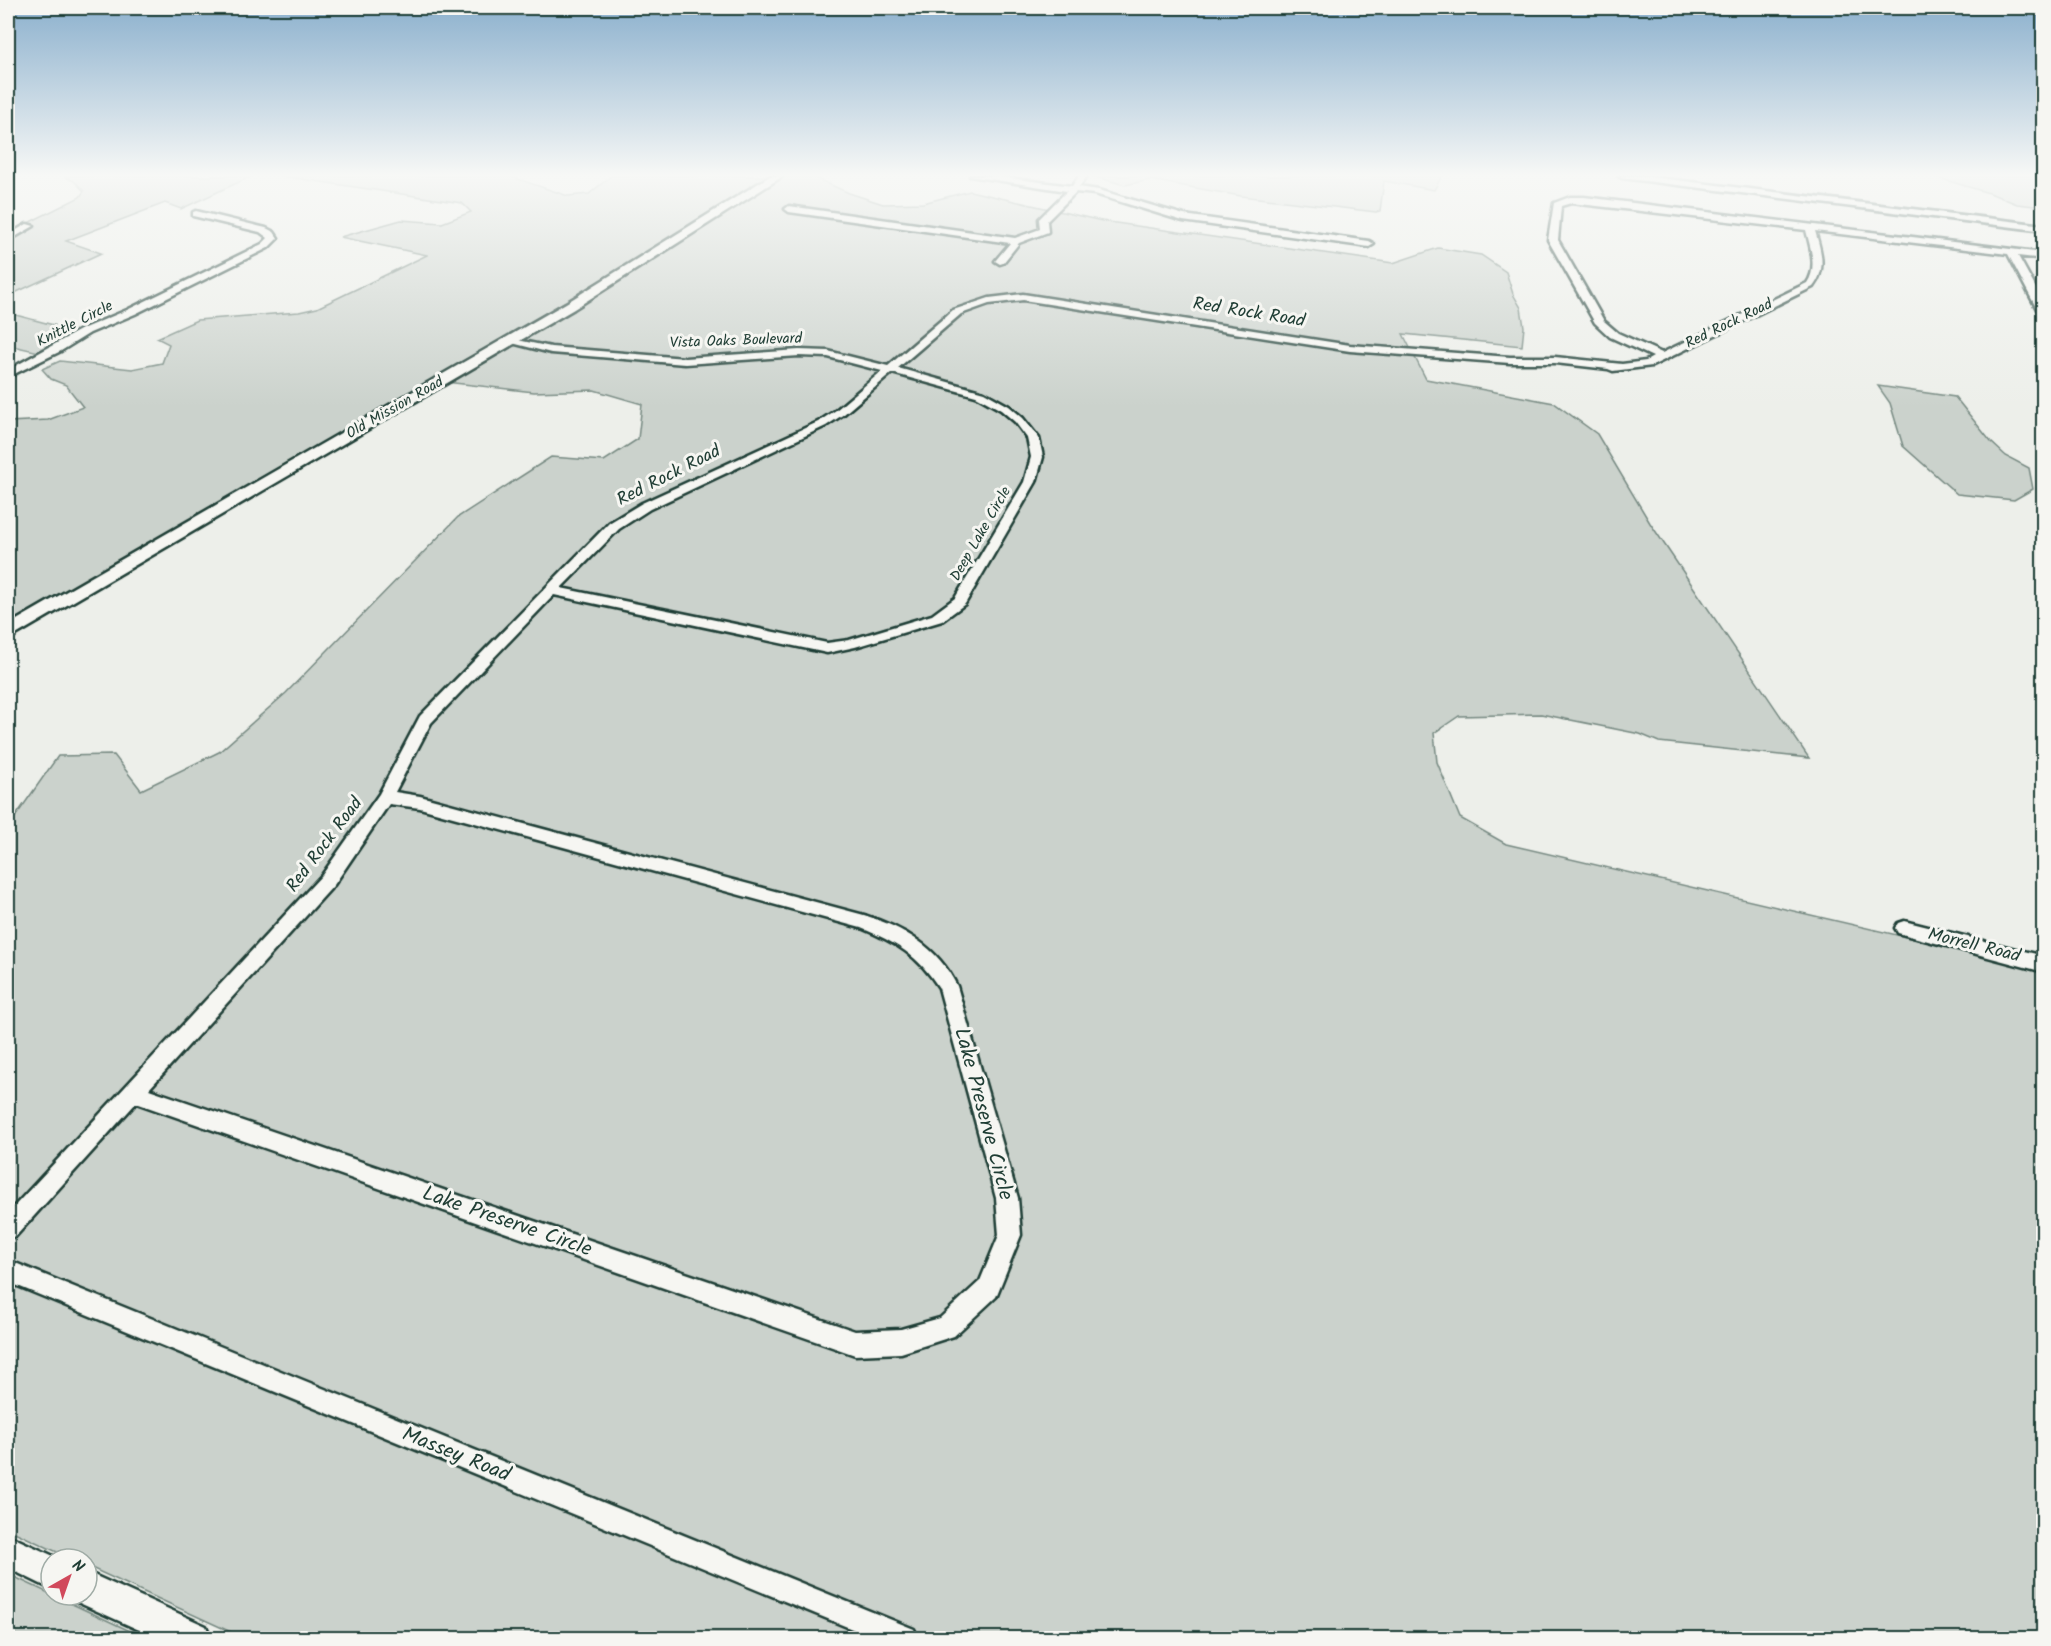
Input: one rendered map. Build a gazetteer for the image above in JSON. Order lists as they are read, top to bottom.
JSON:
{
  "streets": {
    "street": [
      "Red Rock Road",
      "Knittle Circle",
      "Vista Oaks Boulevard",
      "Old Mission Road",
      "Deep Lake Circle",
      "Morrell Road",
      "Lake Preserve Circle",
      "Massey Road"
    ]
  },
  "crossings": [
    ["Red Rock Road", "Vista Oaks Boulevard"],
    ["Red Rock Road", "Deep Lake Circle"],
    ["Red Rock Road", "Lake Preserve Circle"],
    ["Vista Oaks Boulevard", "Old Mission Road"],
    ["Vista Oaks Boulevard", "Deep Lake Circle"]
  ],
  "north": "top right"
}
